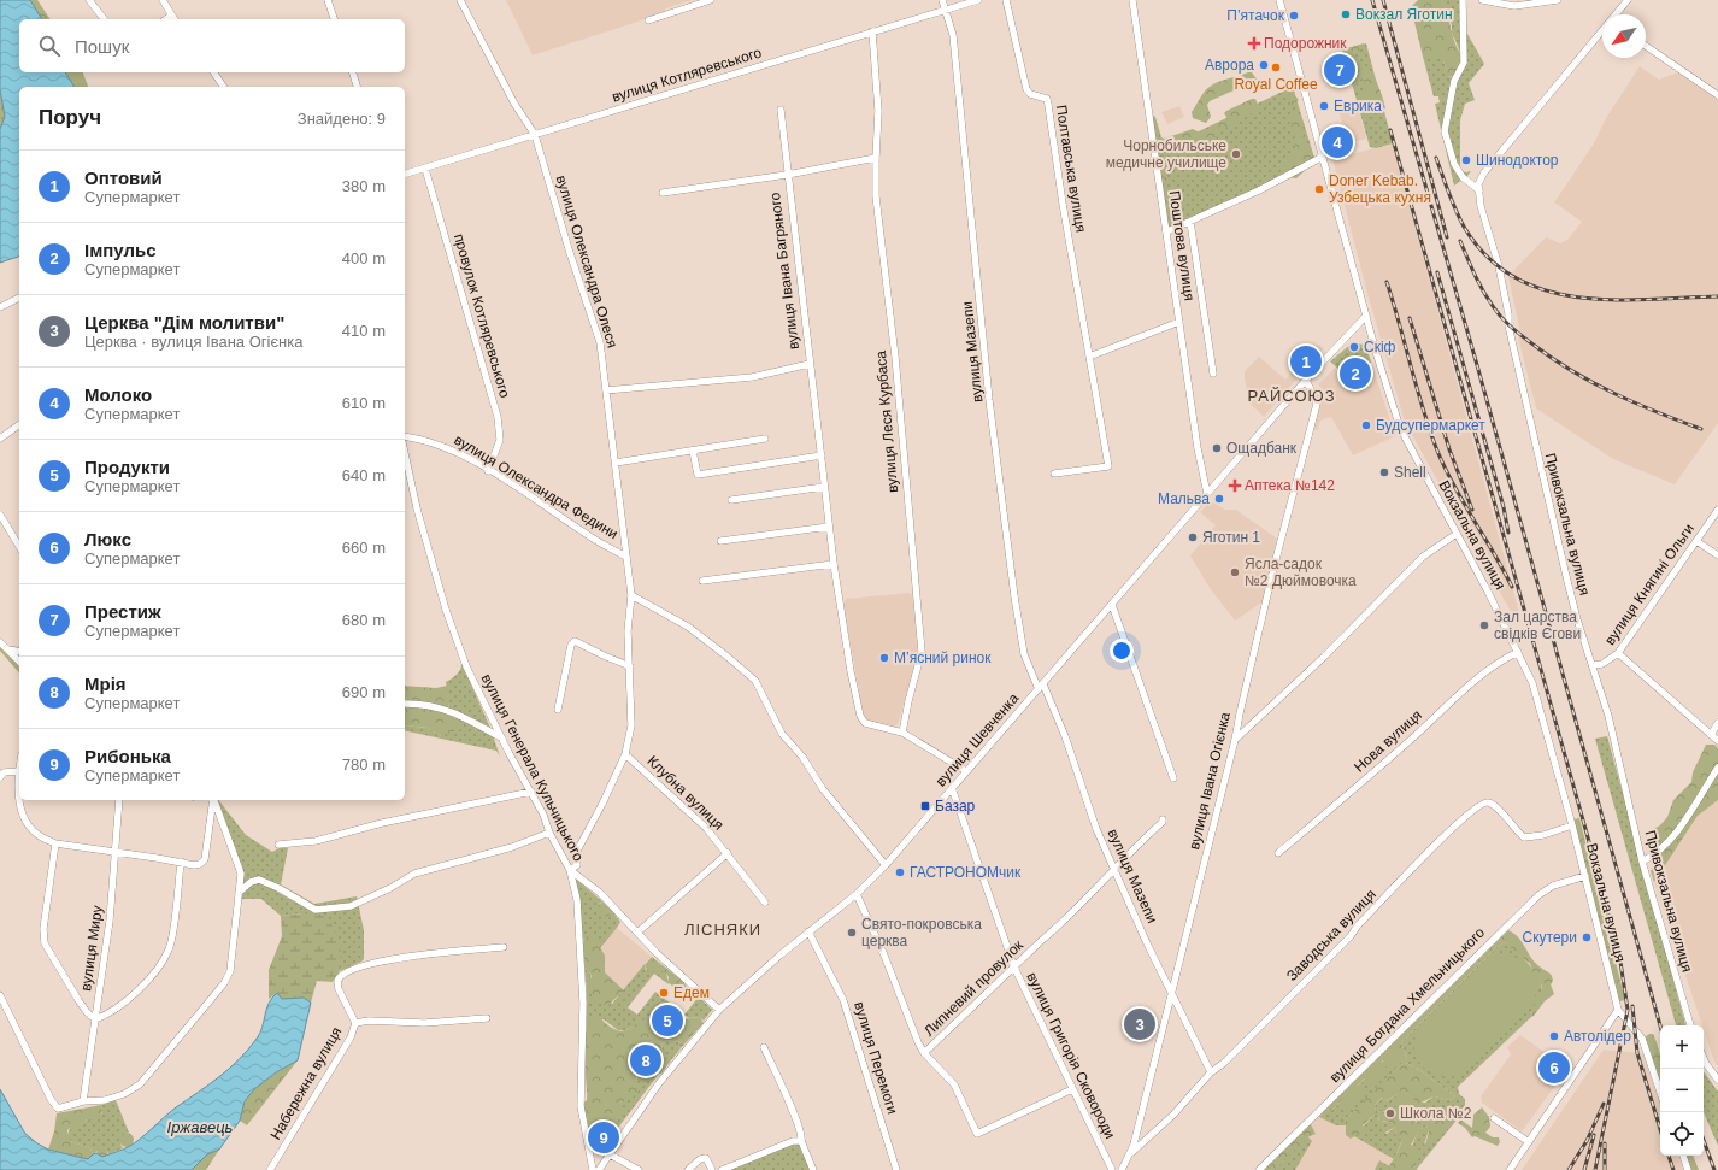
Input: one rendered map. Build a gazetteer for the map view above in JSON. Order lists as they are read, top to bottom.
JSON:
{
  "streets": {
    "street": [
      "вулиця Котляревського",
      "Полтавська вулиця",
      "Поштова вулиця",
      "вулиця Олександра Олеся",
      "вулиця Івана Багряного",
      "провулок Котляревського",
      "вулиця Мазепи",
      "вулиця Леся Курбаса",
      "вулиця Олександра Федини",
      "Привокзальна вулиця",
      "Вокзальна вулиця",
      "вулиця Княгині Ольги",
      "вулиця Шевченка",
      "Нова вулиця",
      "вулиця Генерала Кульчицького",
      "вулиця Івана Огієнка",
      "Клубна вулиця",
      "Заводська вулиця",
      "вулиця Миру",
      "Липневий провулок",
      "вулиця Богдана Хмельницького",
      "вулиця Григорія Сковороди",
      "вулиця Перемоги",
      "Набережна вулиця"
    ]
  },
  "crossings": [
    ["вулиця Котляревського", "вулиця Олександра Олеся"],
    ["вулиця Котляревського", "провулок Котляревського"],
    ["вулиця Котляревського", "вулиця Мазепи"],
    ["вулиця Котляревського", "вулиця Леся Курбаса"],
    ["Поштова вулиця", "вулиця Шевченка"],
    ["вулиця Олександра Олеся", "вулиця Івана Багряного"],
    ["вулиця Олександра Олеся", "вулиця Олександра Федини"],
    ["вулиця Олександра Олеся", "вулиця Генерала Кульчицького"],
    ["вулиця Олександра Олеся", "Клубна вулиця"],
    ["вулиця Івана Багряного", "вулиця Леся Курбаса"],
    ["провулок Котляревського", "вулиця Олександра Федини"],
    ["вулиця Мазепи", "вулиця Шевченка"],
    ["вулиця Мазепи", "вулиця Івана Огієнка"],
    ["вулиця Мазепи", "Заводська вулиця"],
    ["вулиця Мазепи", "Липневий провулок"],
    ["Привокзальна вулиця", "вулиця Княгині Ольги"],
    ["Вокзальна вулиця", "вулиця Шевченка"],
    ["Вокзальна вулиця", "Нова вулиця"],
    ["Вокзальна вулиця", "Заводська вулиця"],
    ["Вокзальна вулиця", "вулиця Богдана Хмельницького"],
    ["вулиця Шевченка", "вулиця Івана Огієнка"],
    ["вулиця Шевченка", "Липневий провулок"],
    ["вулиця Шевченка", "вулиця Григорія Сковороди"],
    ["вулиця Шевченка", "вулиця Перемоги"],
    ["вулиця Івана Огієнка", "Заводська вулиця"],
    ["Липневий провулок", "вулиця Григорія Сковороди"]
  ],
  "districts": ["РАЙСОЮЗ", "ЛІСНЯКИ"],
  "water": ["Іржавець"],
  "places": {
    "other": [
      "Вокзал Яготин",
      "П’ятачок",
      "Аврора",
      "Royal Coffee",
      "Еврика",
      "Чорнобильське медичне училище",
      "Шинодоктор",
      "Doner Kebab. Узбецька кухня",
      "Скіф",
      "Будсупермаркет",
      "Ощадбанк",
      "Shell",
      "Мальва",
      "Яготин 1",
      "Ясла-садок №2 Дюймовочка",
      "Зал царства свідків Єгови",
      "М’ясний ринок",
      "ГАСТРОНОМчик",
      "Свято-покровська церква",
      "Скутери",
      "Едем",
      "Автолідер",
      "Школа №2"
    ],
    "health": ["Подорожник", "Аптека №142"],
    "transit": ["Базар"]
  },
  "north": "bottom left",
  "page": {
    "search": "Пошук",
    "pins": [
      "7",
      "4",
      "1",
      "2",
      "5",
      "3",
      "8",
      "6",
      "9"
    ],
    "heading": ["Поруч", "Знайдено: 9"],
    "list": [
      {
        "mark": "1",
        "name": "Оптовий",
        "note": "Супермаркет",
        "value": "380 m"
      },
      {
        "mark": "2",
        "name": "Імпульс",
        "note": "Супермаркет",
        "value": "400 m"
      },
      {
        "mark": "3",
        "name": "Церква \"Дім молитви\"",
        "note": "Церква · вулиця Івана Огієнка",
        "value": "410 m"
      },
      {
        "mark": "4",
        "name": "Молоко",
        "note": "Супермаркет",
        "value": "610 m"
      },
      {
        "mark": "5",
        "name": "Продукти",
        "note": "Супермаркет",
        "value": "640 m"
      },
      {
        "mark": "6",
        "name": "Люкс",
        "note": "Супермаркет",
        "value": "660 m"
      },
      {
        "mark": "7",
        "name": "Престиж",
        "note": "Супермаркет",
        "value": "680 m"
      },
      {
        "mark": "8",
        "name": "Мрія",
        "note": "Супермаркет",
        "value": "690 m"
      },
      {
        "mark": "9",
        "name": "Рибонька",
        "note": "Супермаркет",
        "value": "780 m"
      }
    ],
    "map_buttons": ["+", "−"]
  }
}
